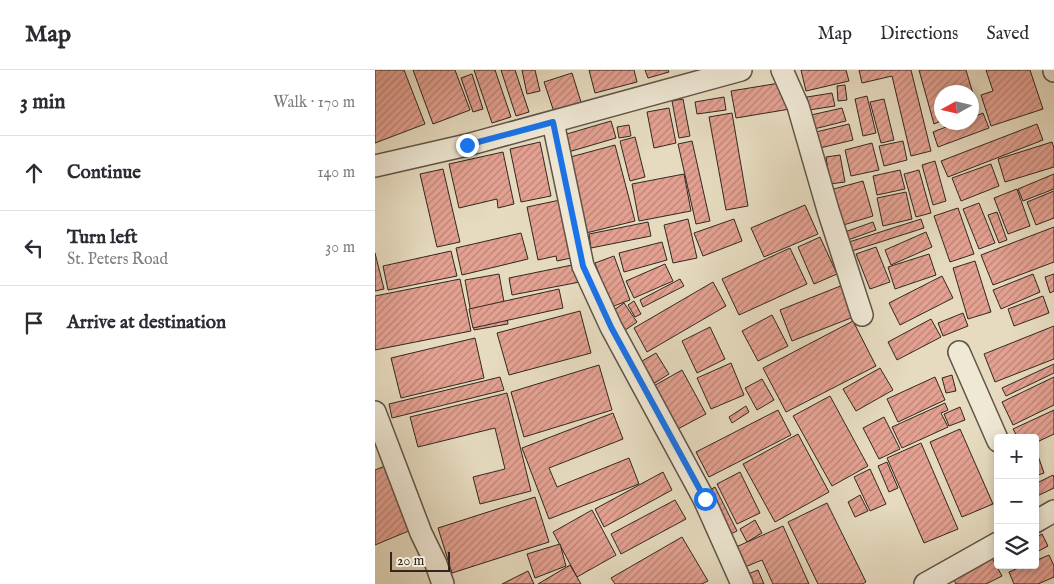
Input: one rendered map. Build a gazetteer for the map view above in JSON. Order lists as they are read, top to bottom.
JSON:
{
  "scale_bar": "20 m",
  "north": "left",
  "page": {
    "header": "Map",
    "nav": ["Map", "Directions", "Saved"],
    "heading": ["3 min", "Walk · 170 m"],
    "list": [
      ["Continue", "140 m"],
      ["Turn left", "St. Peters Road", "30 m"],
      "Arrive at destination"
    ],
    "map_buttons": ["+", "−"],
    "scale": "20 m"
  }
}
